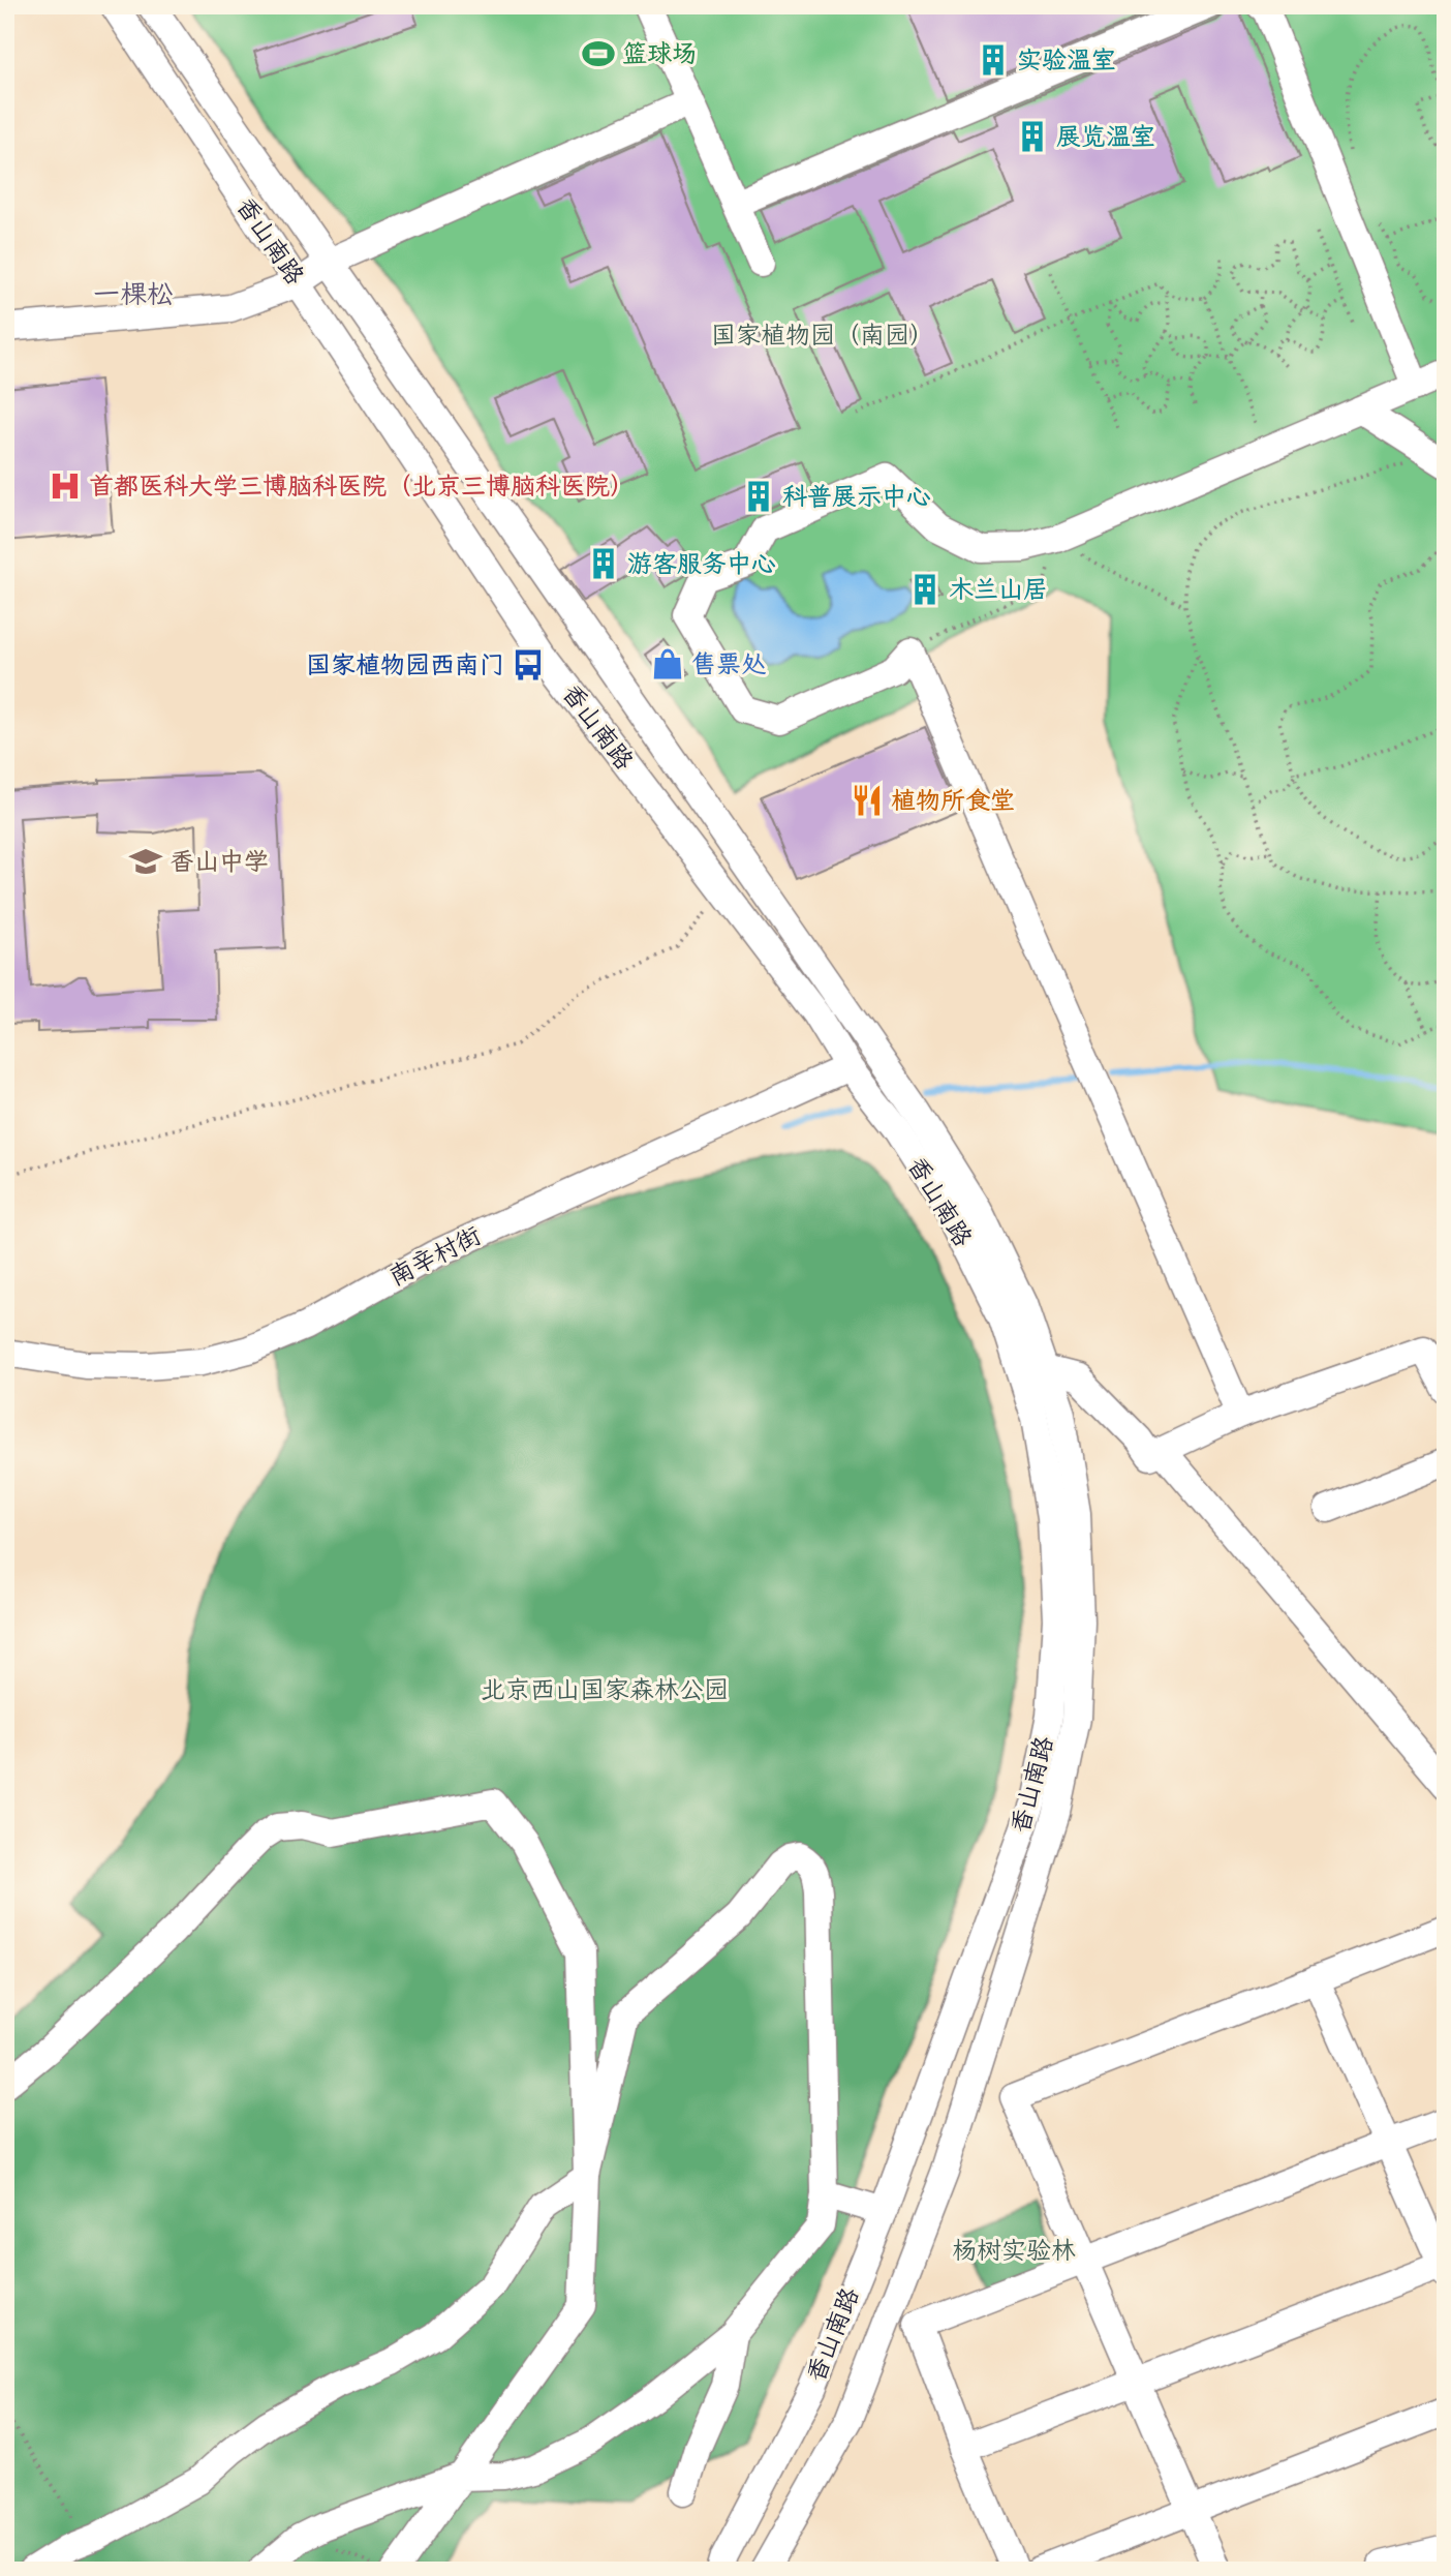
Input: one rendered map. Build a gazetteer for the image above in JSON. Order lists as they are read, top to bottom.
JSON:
{
  "streets": {
    "street": ["香山南路", "南辛村街"]
  },
  "crossings": [
    ["香山南路", "南辛村街"]
  ],
  "districts": ["一棵松"],
  "parks": ["国家植物园（南园）", "北京西山国家森林公园", "杨树实验林"],
  "places": {
    "sports": ["篮球场"],
    "building": [
      "实验温室",
      "展览温室",
      "科普展示中心",
      "游客服务中心",
      "木兰山居"
    ],
    "hospital": ["首都医科大学三博脑科医院（北京三博脑科医院）"],
    "shop": ["售票处"],
    "bus stop": ["国家植物园西南门"],
    "restaurant": ["植物所食堂"],
    "school or university": ["香山中学"]
  }
}
